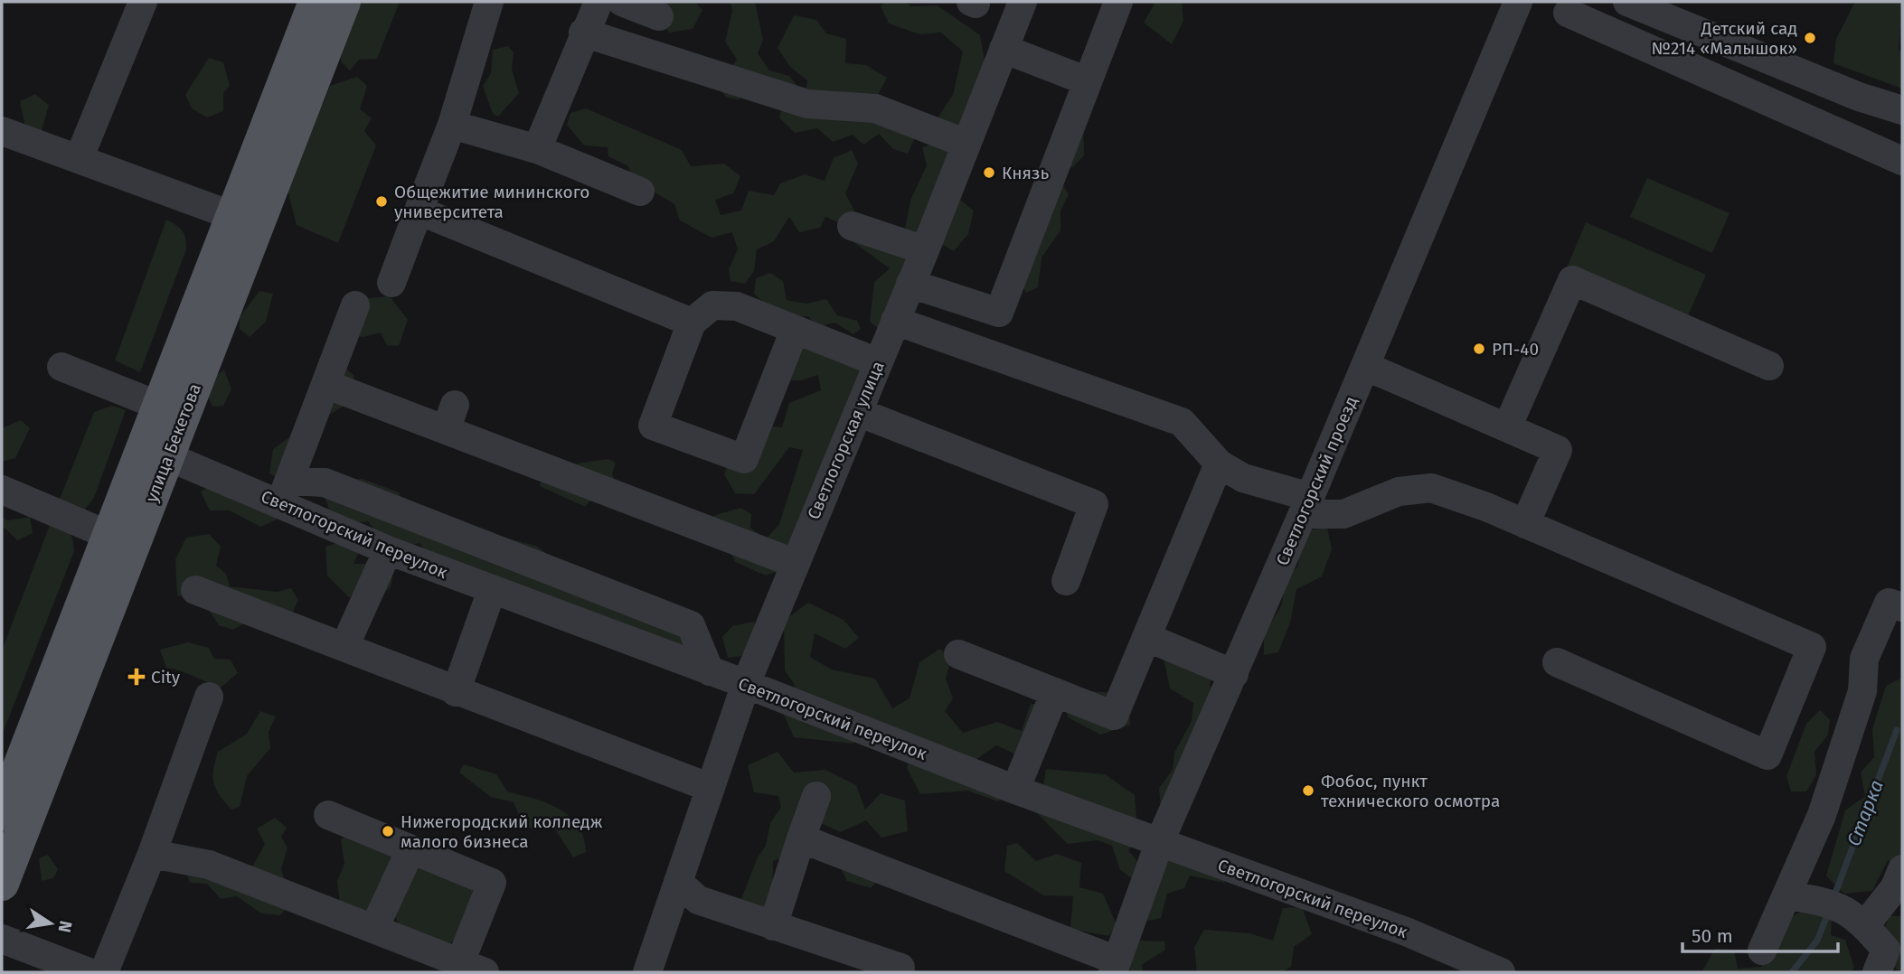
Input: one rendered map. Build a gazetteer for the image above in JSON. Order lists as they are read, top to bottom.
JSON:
{
  "streets": {
    "main road": ["улица Бекетова"],
    "street": ["Светлогорская улица", "Светлогорский проезд", "Светлогорский переулок"]
  },
  "crossings": [
    ["Светлогорская улица", "Светлогорский переулок"],
    ["улица Бекетова", "Светлогорский переулок"],
    ["Светлогорский проезд", "Светлогорский переулок"]
  ],
  "water": ["Старка"],
  "places": {
    "other": [
      "Детский сад №214 «Малышок»",
      "Князь",
      "Общежитие мининского университета",
      "РП-40",
      "Фобос, пункт технического осмотра",
      "Нижегородский колледж малого бизнеса"
    ],
    "health": ["City"]
  },
  "scale_bar": "50 m",
  "north": "right"
}
